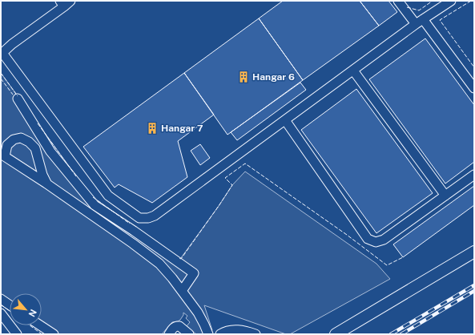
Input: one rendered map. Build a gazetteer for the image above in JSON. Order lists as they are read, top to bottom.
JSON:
{
  "places": {
    "building": ["Hangar 6", "Hangar 7"]
  },
  "north": "bottom right"
}
